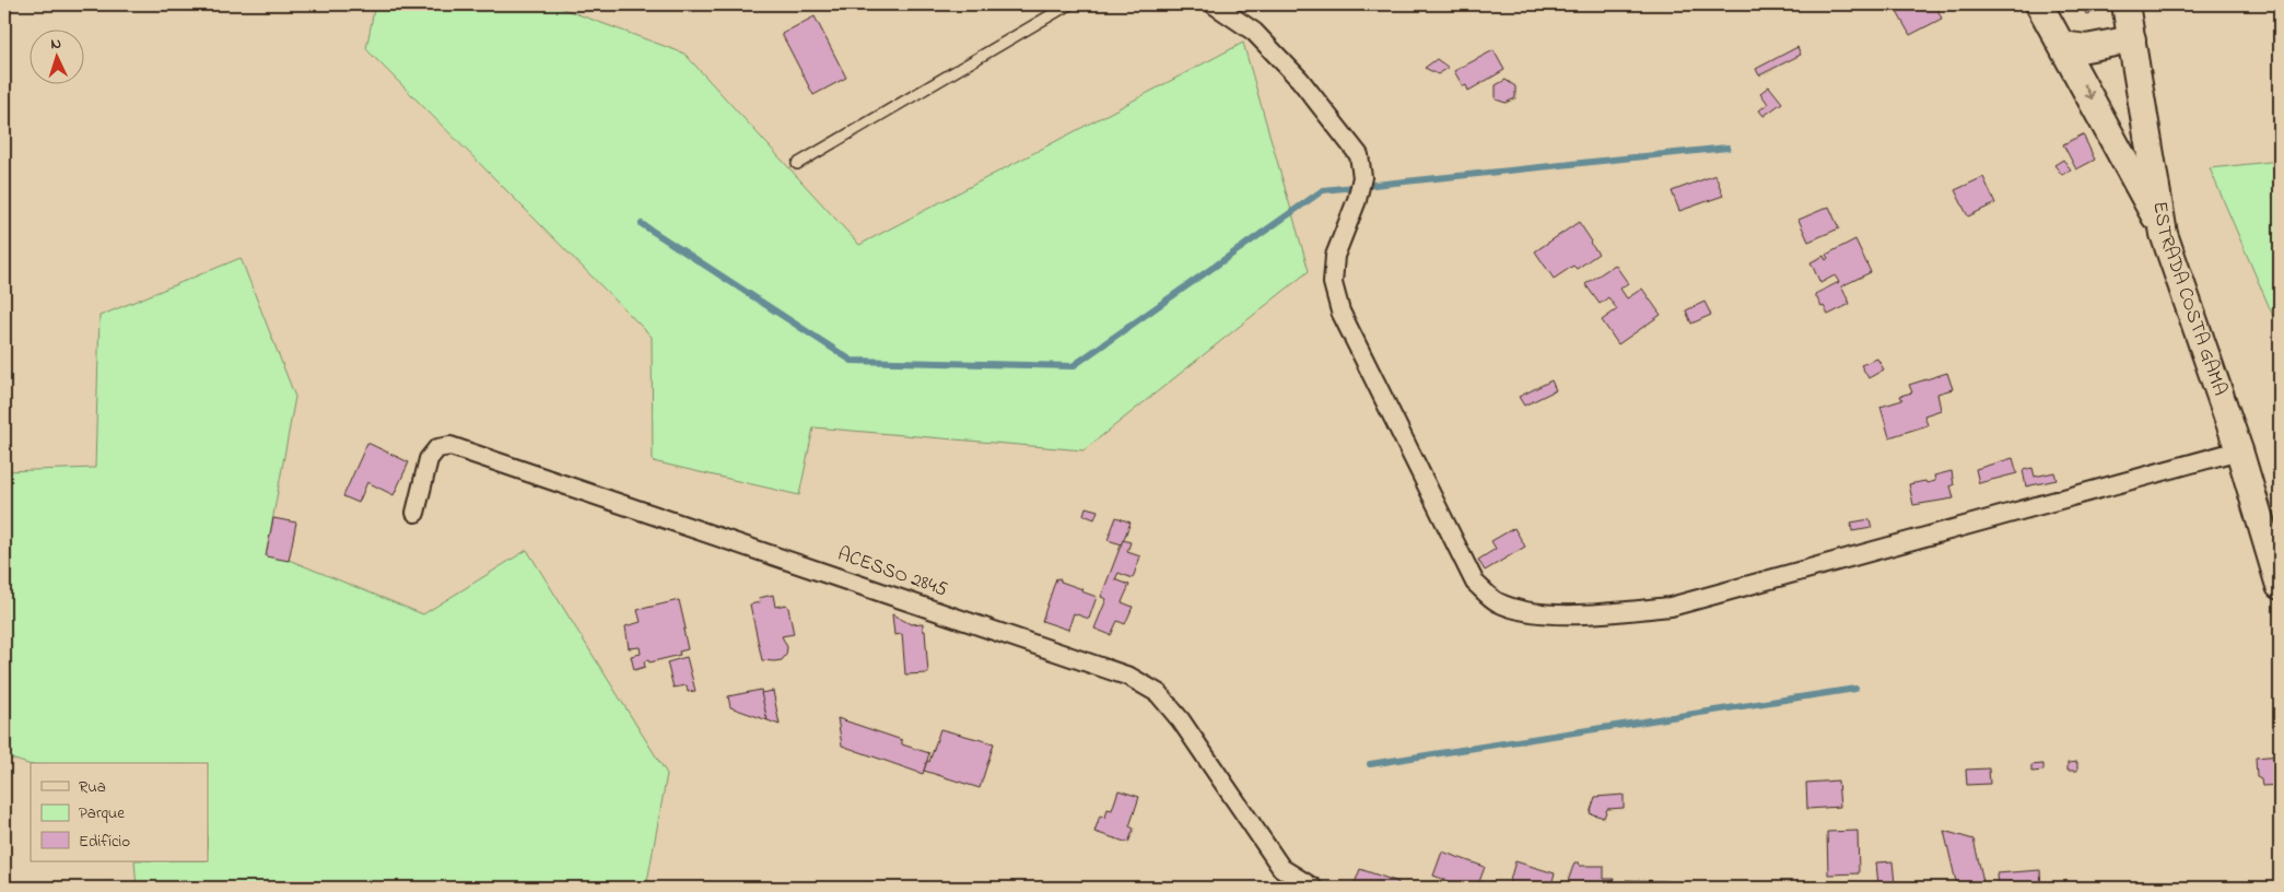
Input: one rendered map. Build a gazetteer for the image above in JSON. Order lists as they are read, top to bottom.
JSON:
{
  "streets": {
    "main road": ["ESTRADA COSTA GAMA"],
    "street": ["ACESSO 2845"]
  },
  "legend": ["Rua", "Parque", "Edifício"],
  "north": "top"
}
